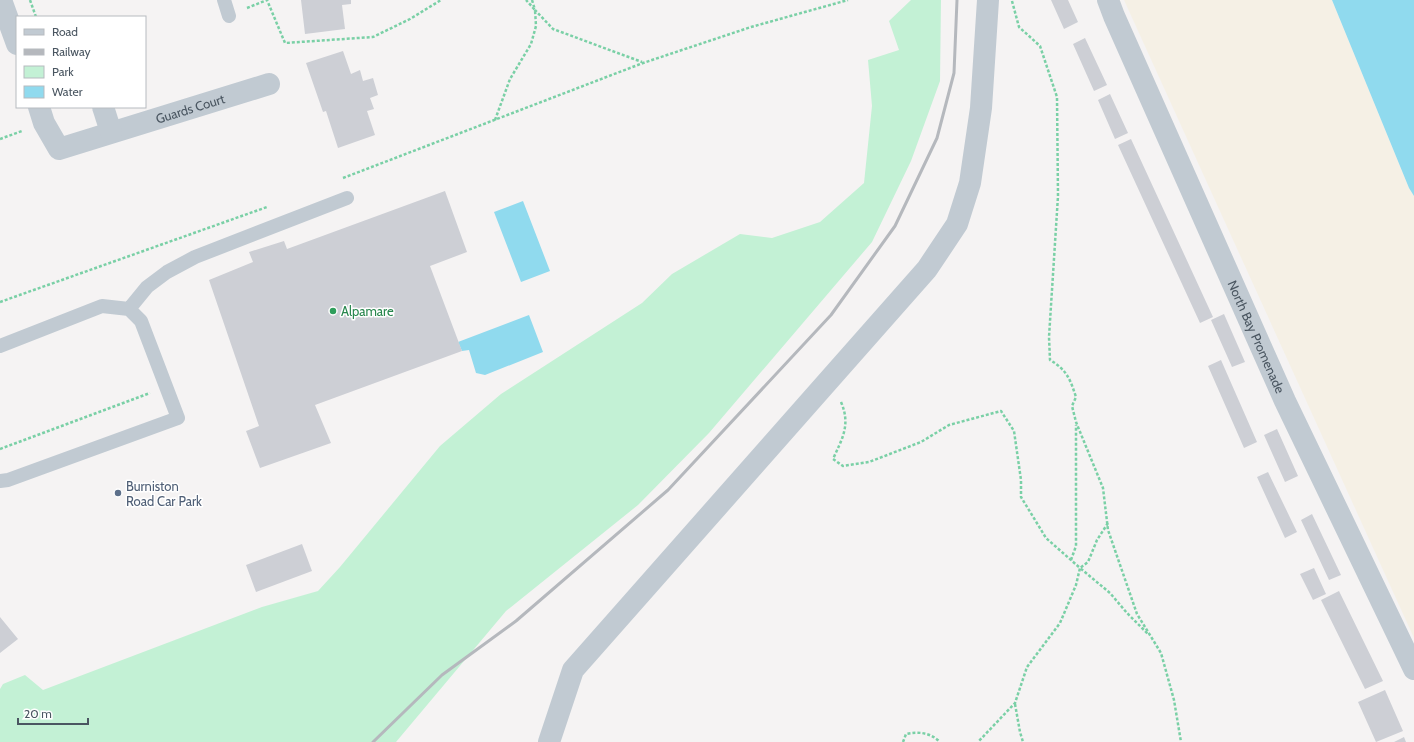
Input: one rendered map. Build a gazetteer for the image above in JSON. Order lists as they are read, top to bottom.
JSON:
{
  "streets": {
    "street": ["Guards Court", "North Bay Promenade"]
  },
  "places": ["Alpamare", "Burniston Road Car Park"],
  "legend": [
    "Road",
    "Railway",
    "Park",
    "Water"
  ],
  "scale_bar": "20 m"
}
